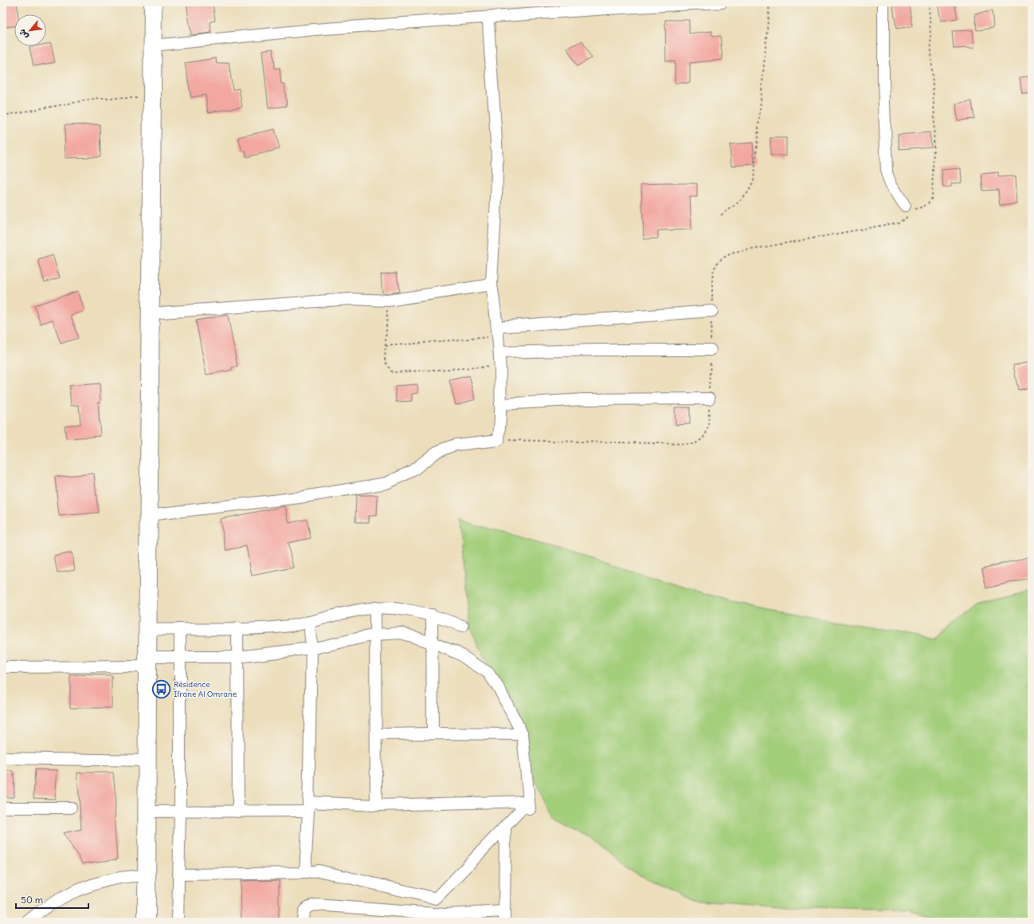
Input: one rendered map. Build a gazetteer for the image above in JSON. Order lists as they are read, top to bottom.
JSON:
{
  "places": {
    "bus stop": ["Résidence Ifrane Al Omrane"]
  },
  "scale_bar": "50 m",
  "north": "bottom left"
}
